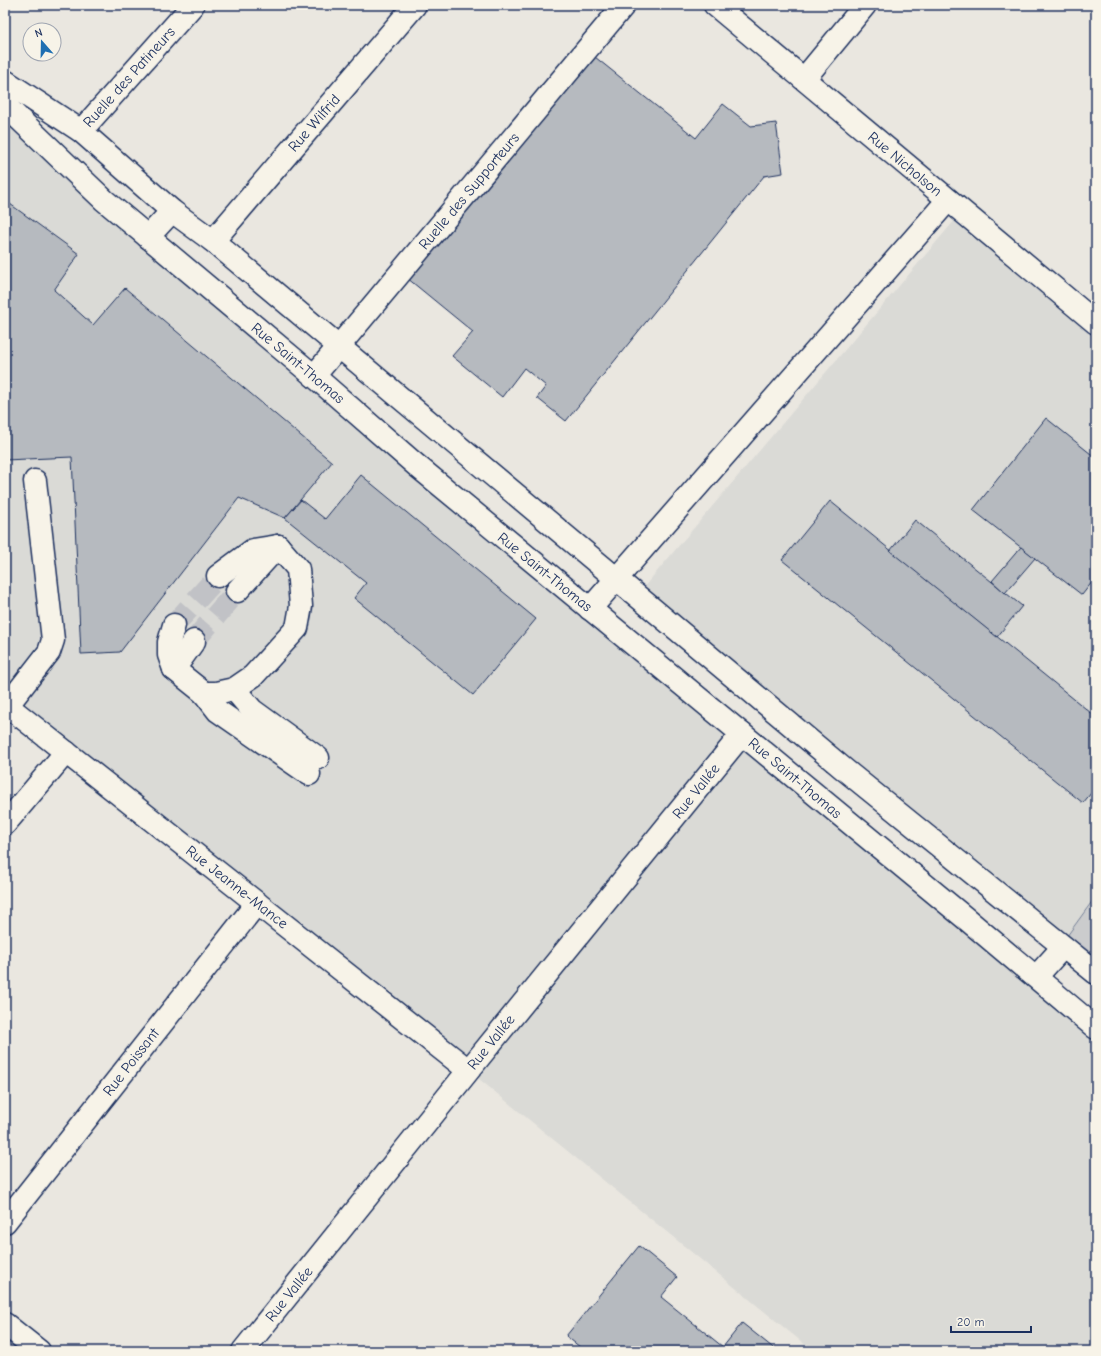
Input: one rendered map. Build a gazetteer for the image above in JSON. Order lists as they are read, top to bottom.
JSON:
{
  "streets": {
    "street": [
      "Ruelle des Patineurs",
      "Rue Wilfrid",
      "Rue Nicholson",
      "Ruelle des Supporteurs",
      "Rue Saint-Thomas",
      "Rue Vallée",
      "Rue Jeanne-Mance",
      "Rue Poissant"
    ]
  },
  "crossings": [
    ["Ruelle des Supporteurs", "Rue Saint-Thomas"],
    ["Rue Saint-Thomas", "Rue Vallée"],
    ["Rue Vallée", "Rue Jeanne-Mance"],
    ["Rue Jeanne-Mance", "Rue Poissant"]
  ],
  "scale_bar": "20 m",
  "north": "top"
}
